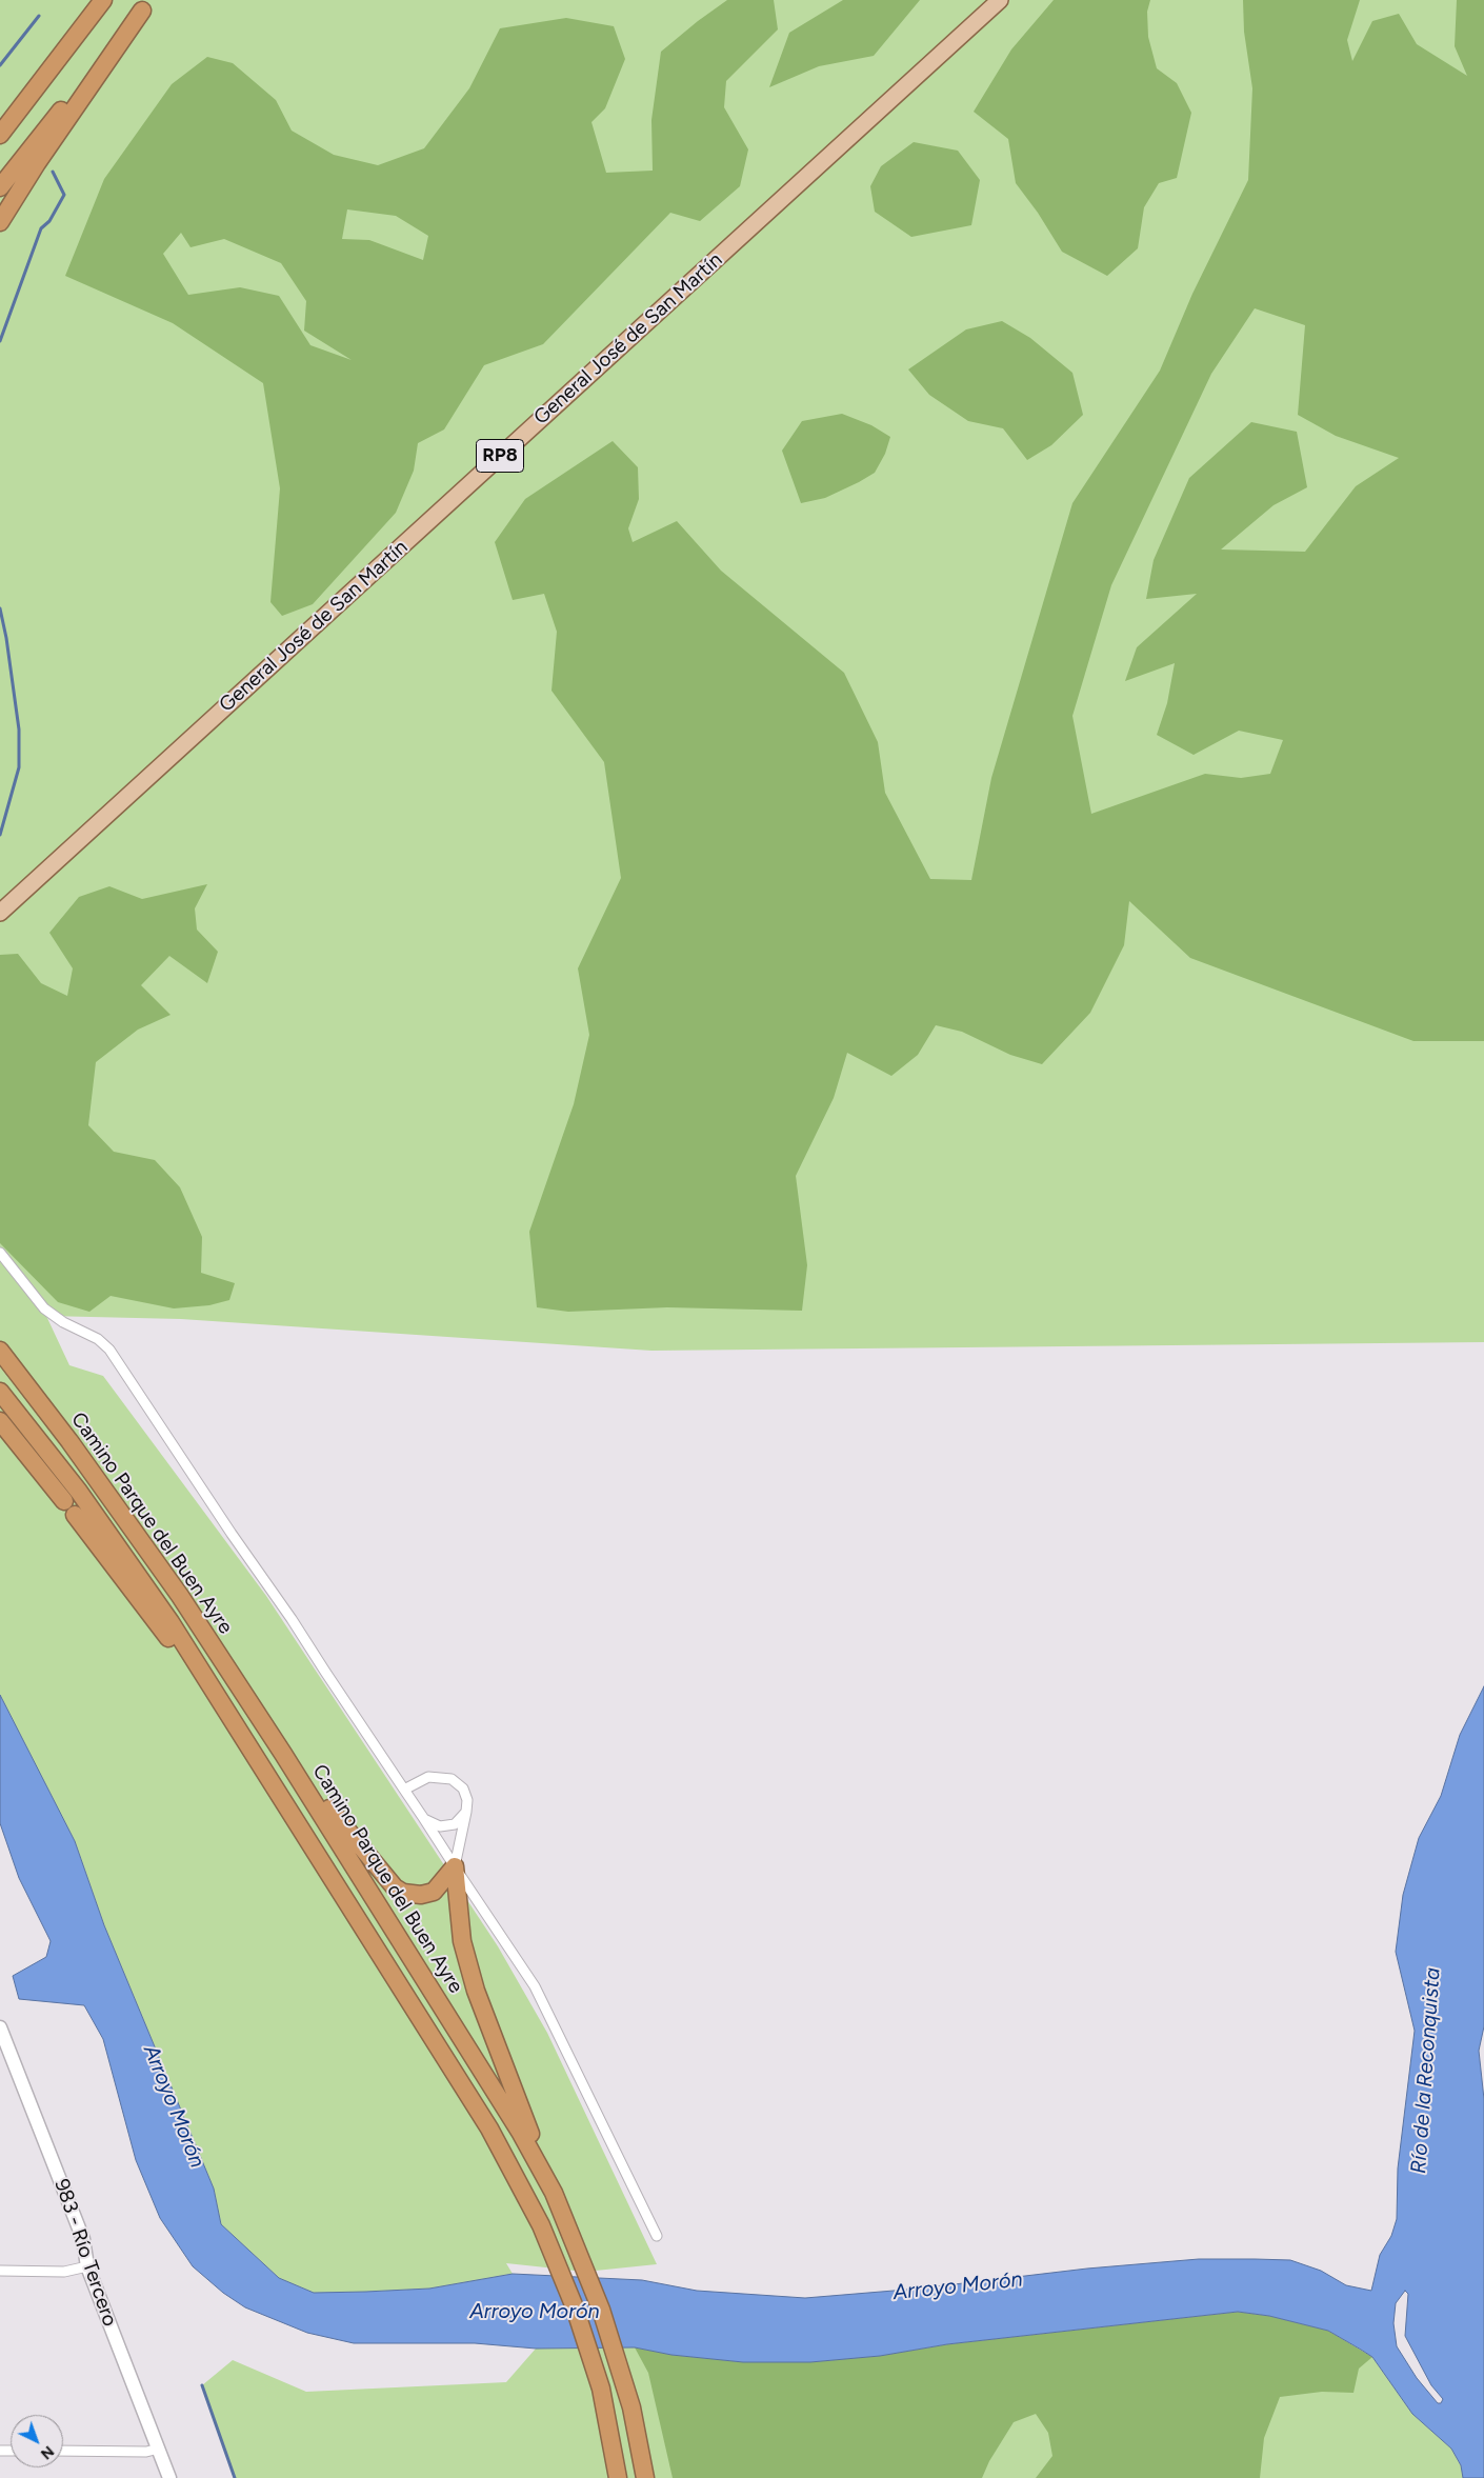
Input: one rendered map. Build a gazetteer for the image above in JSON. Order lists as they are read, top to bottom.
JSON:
{
  "streets": {
    "highway": ["Camino Parque del Buen Ayre"],
    "main road": ["General José de San Martín", "RP8"],
    "street": ["983 - Río Tercero"]
  },
  "water": ["Río de la Reconquista", "Arroyo Morón"],
  "north": "bottom right"
}
